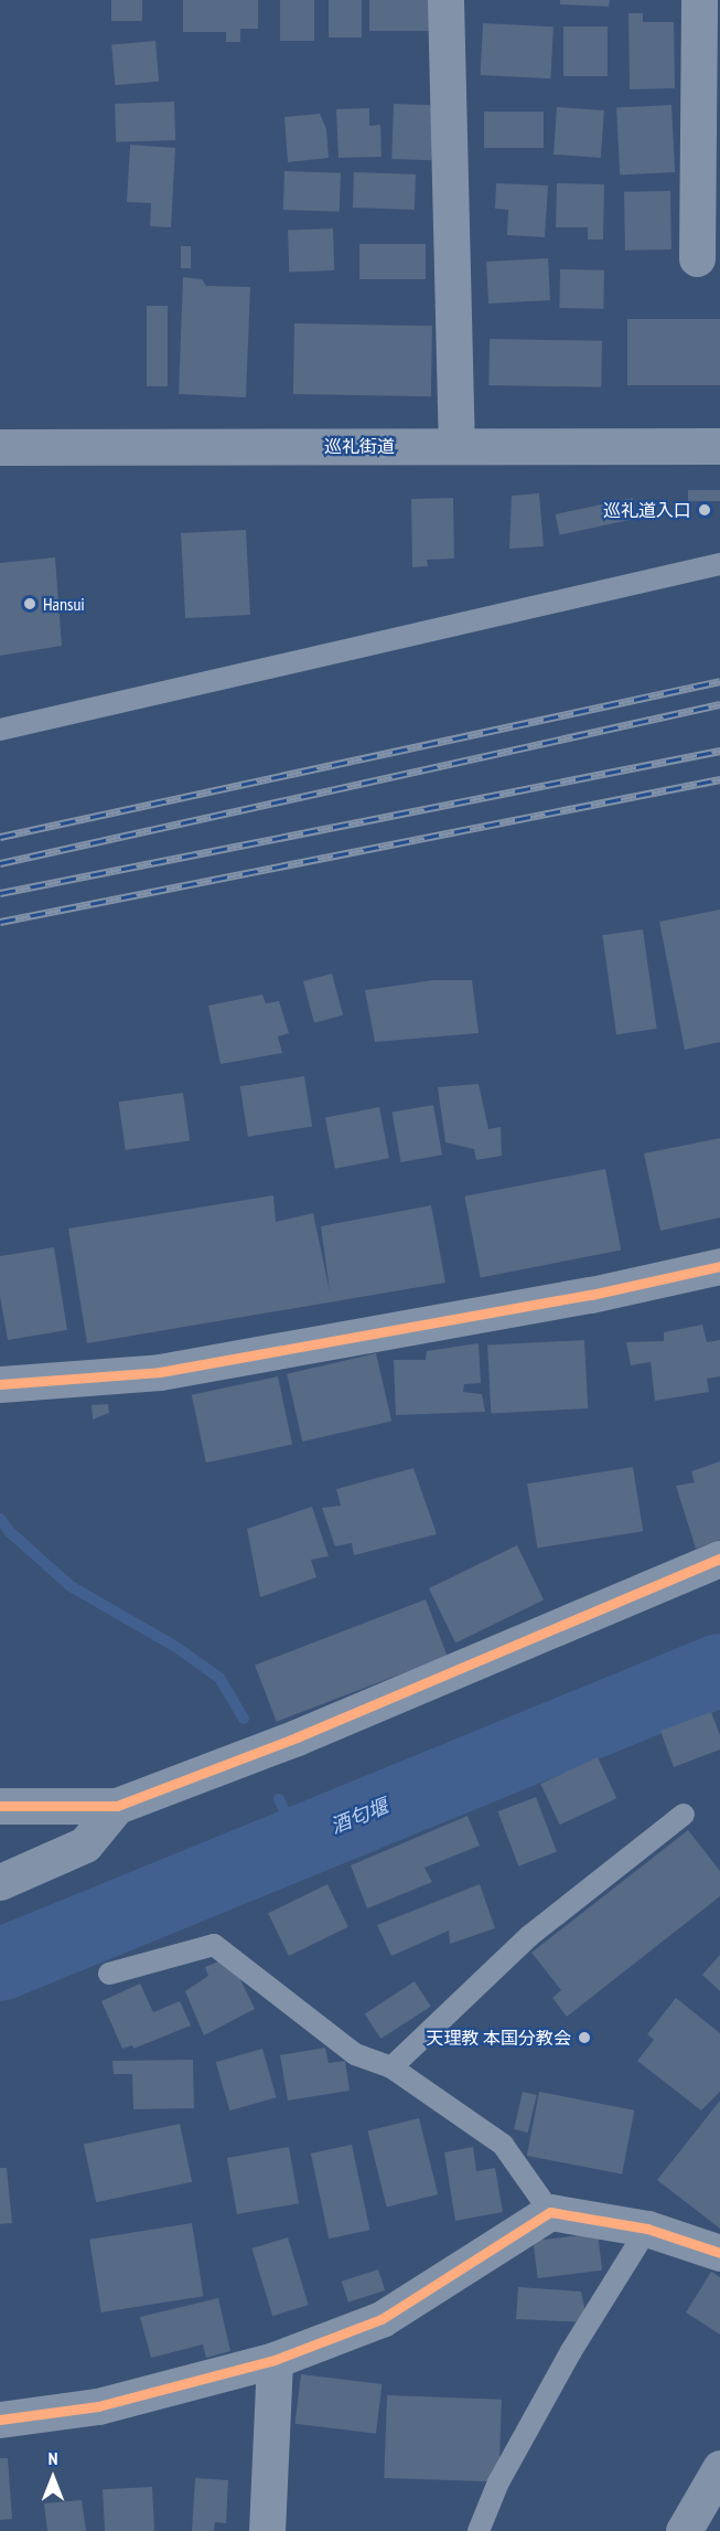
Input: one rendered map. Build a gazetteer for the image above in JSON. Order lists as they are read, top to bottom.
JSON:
{
  "streets": {
    "street": ["巡礼街道"]
  },
  "water": ["酒匂堰"],
  "places": ["巡礼道入口", "Hansui", "天理教 本国分教会"],
  "north": "top"
}
